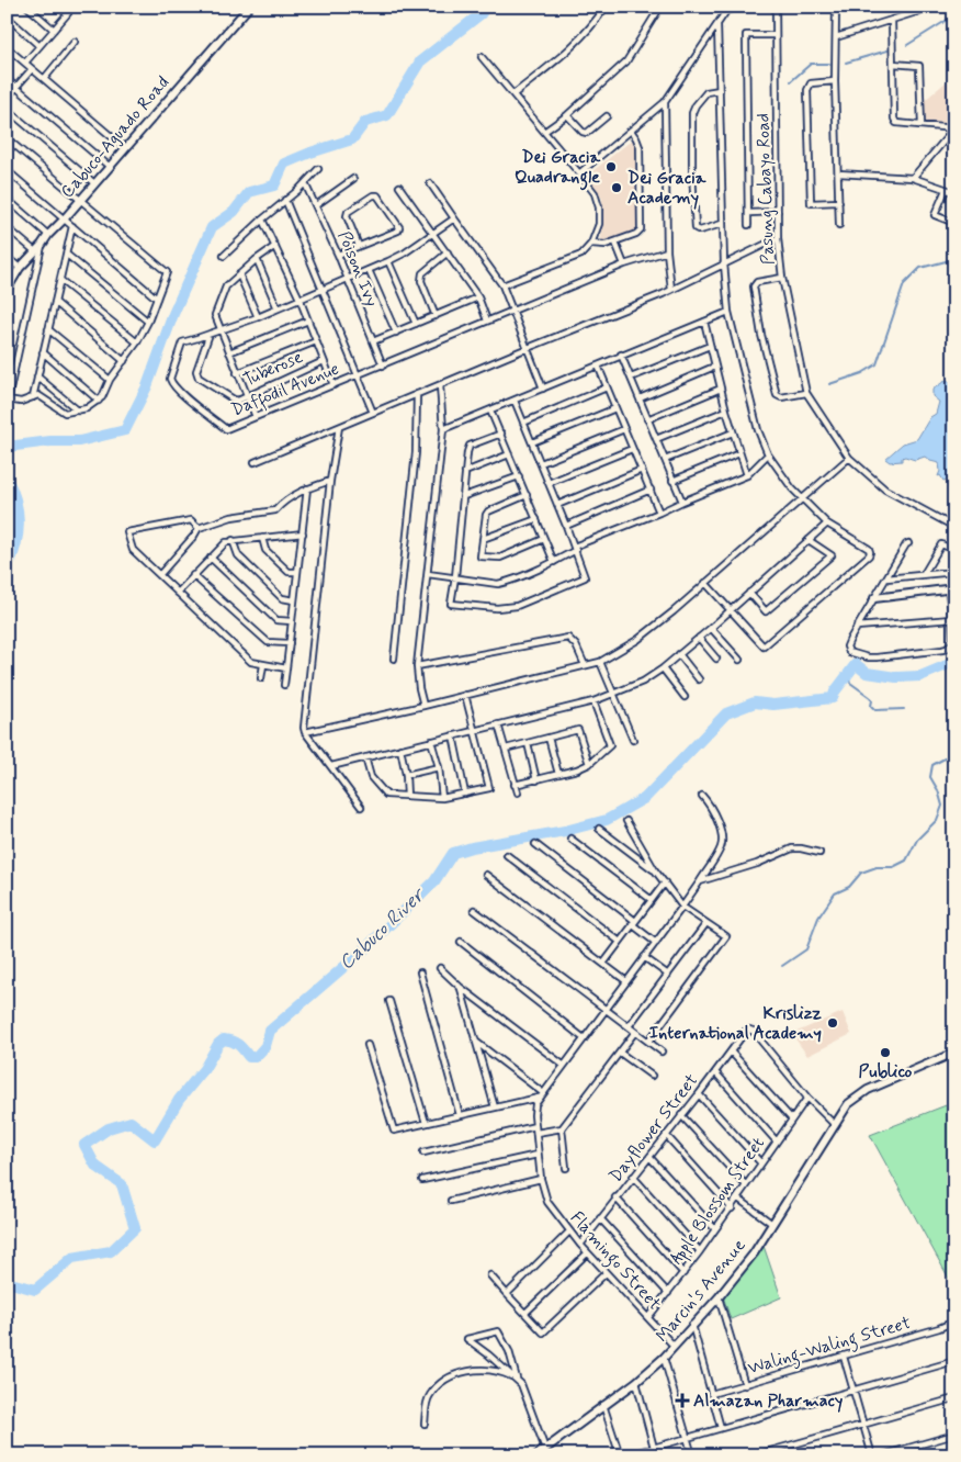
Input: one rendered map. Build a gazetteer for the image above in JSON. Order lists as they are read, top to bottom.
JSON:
{
  "streets": {
    "main road": ["Cabuco-Aguado Road", "Marcin's Avenue"],
    "street": [
      "Pasung Cabayo Road",
      "Poison Ivy",
      "Tuberose",
      "Daffodil Avenue",
      "Dayflower Street",
      "Apple Blossom Street",
      "Flamingo Street",
      "Waling-Waling Street"
    ]
  },
  "crossings": [
    ["Poison Ivy", "Daffodil Avenue"],
    ["Tuberose", "Daffodil Avenue"],
    ["Dayflower Street", "Apple Blossom Street"],
    ["Dayflower Street", "Flamingo Street"],
    ["Apple Blossom Street", "Flamingo Street"],
    ["Flamingo Street", "Marcin's Avenue"]
  ],
  "water": ["Cabuco River"],
  "places": {
    "other": [
      "Dei Gracia Quadrangle",
      "Dei Gracia Academy",
      "Krislizz International Academy",
      "Publico"
    ],
    "health": ["Almazan Pharmacy"]
  }
}
